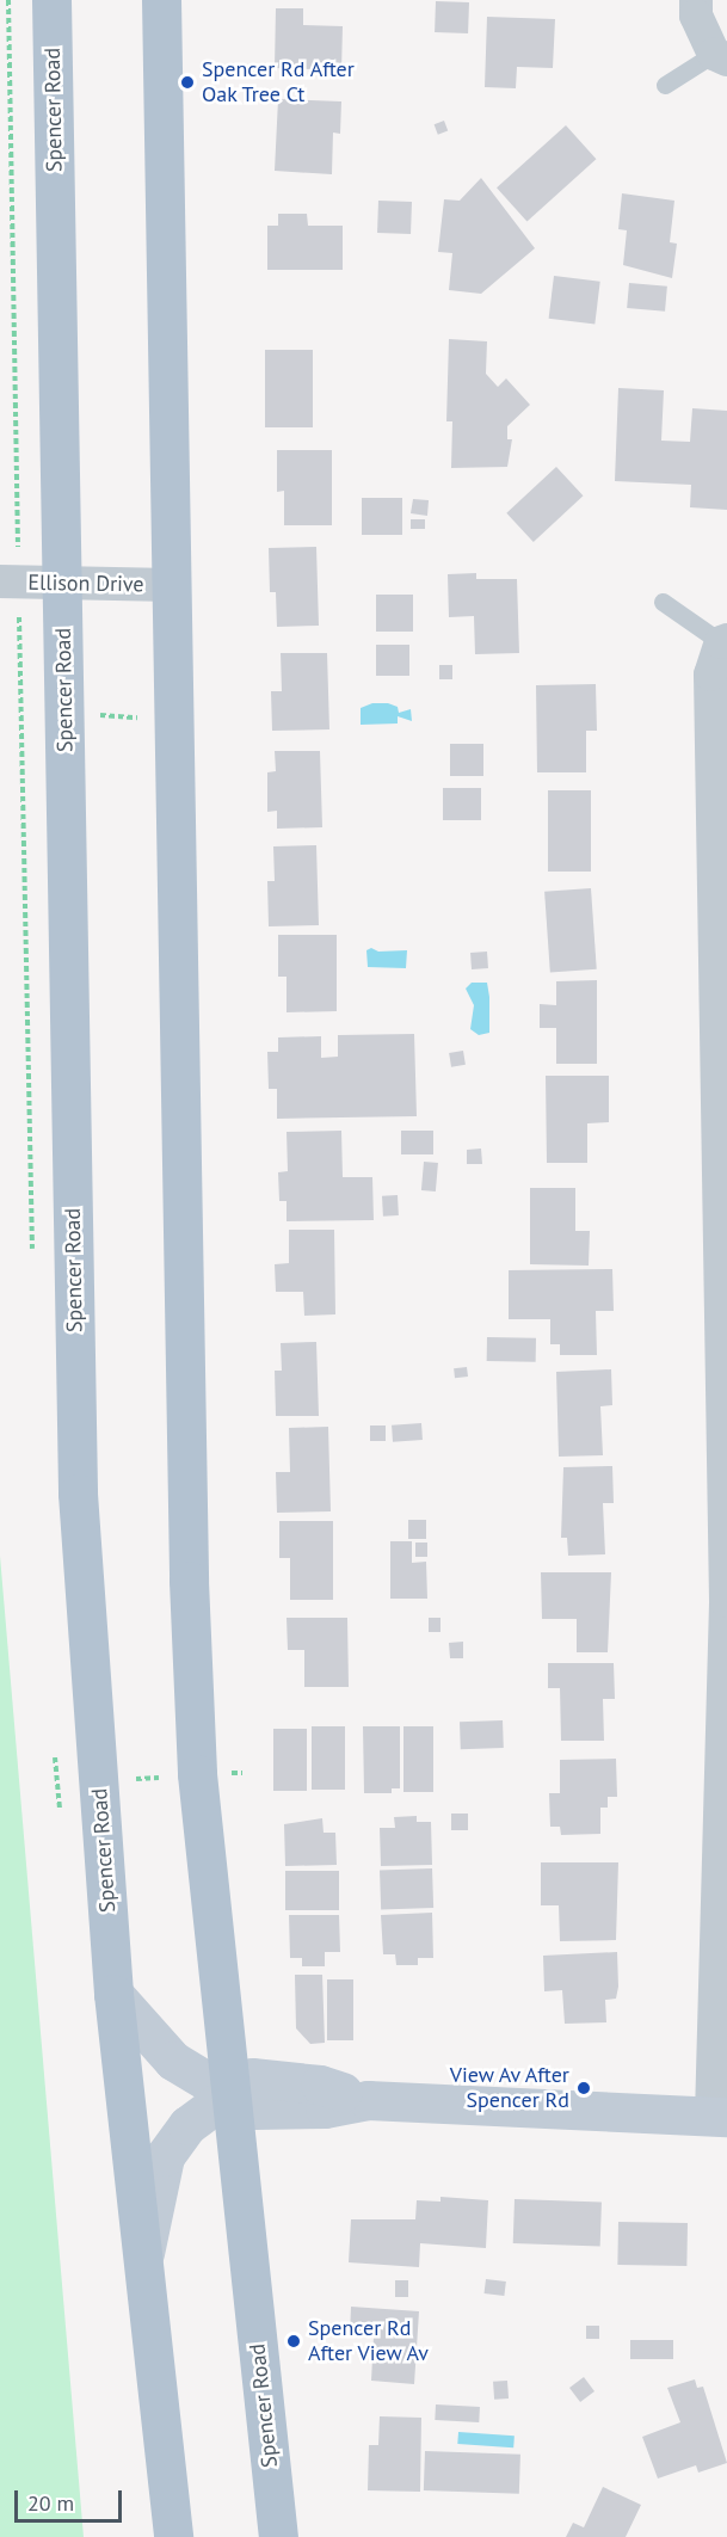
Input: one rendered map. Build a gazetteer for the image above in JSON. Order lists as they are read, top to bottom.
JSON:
{
  "streets": {
    "main road": ["Spencer Road"],
    "street": ["Ellison Drive"]
  },
  "crossings": [
    ["Spencer Road", "Ellison Drive"]
  ],
  "places": ["Spencer Rd After Oak Tree Ct", "View Av After Spencer Rd", "Spencer Rd After View Av"],
  "scale_bar": "20 m"
}
